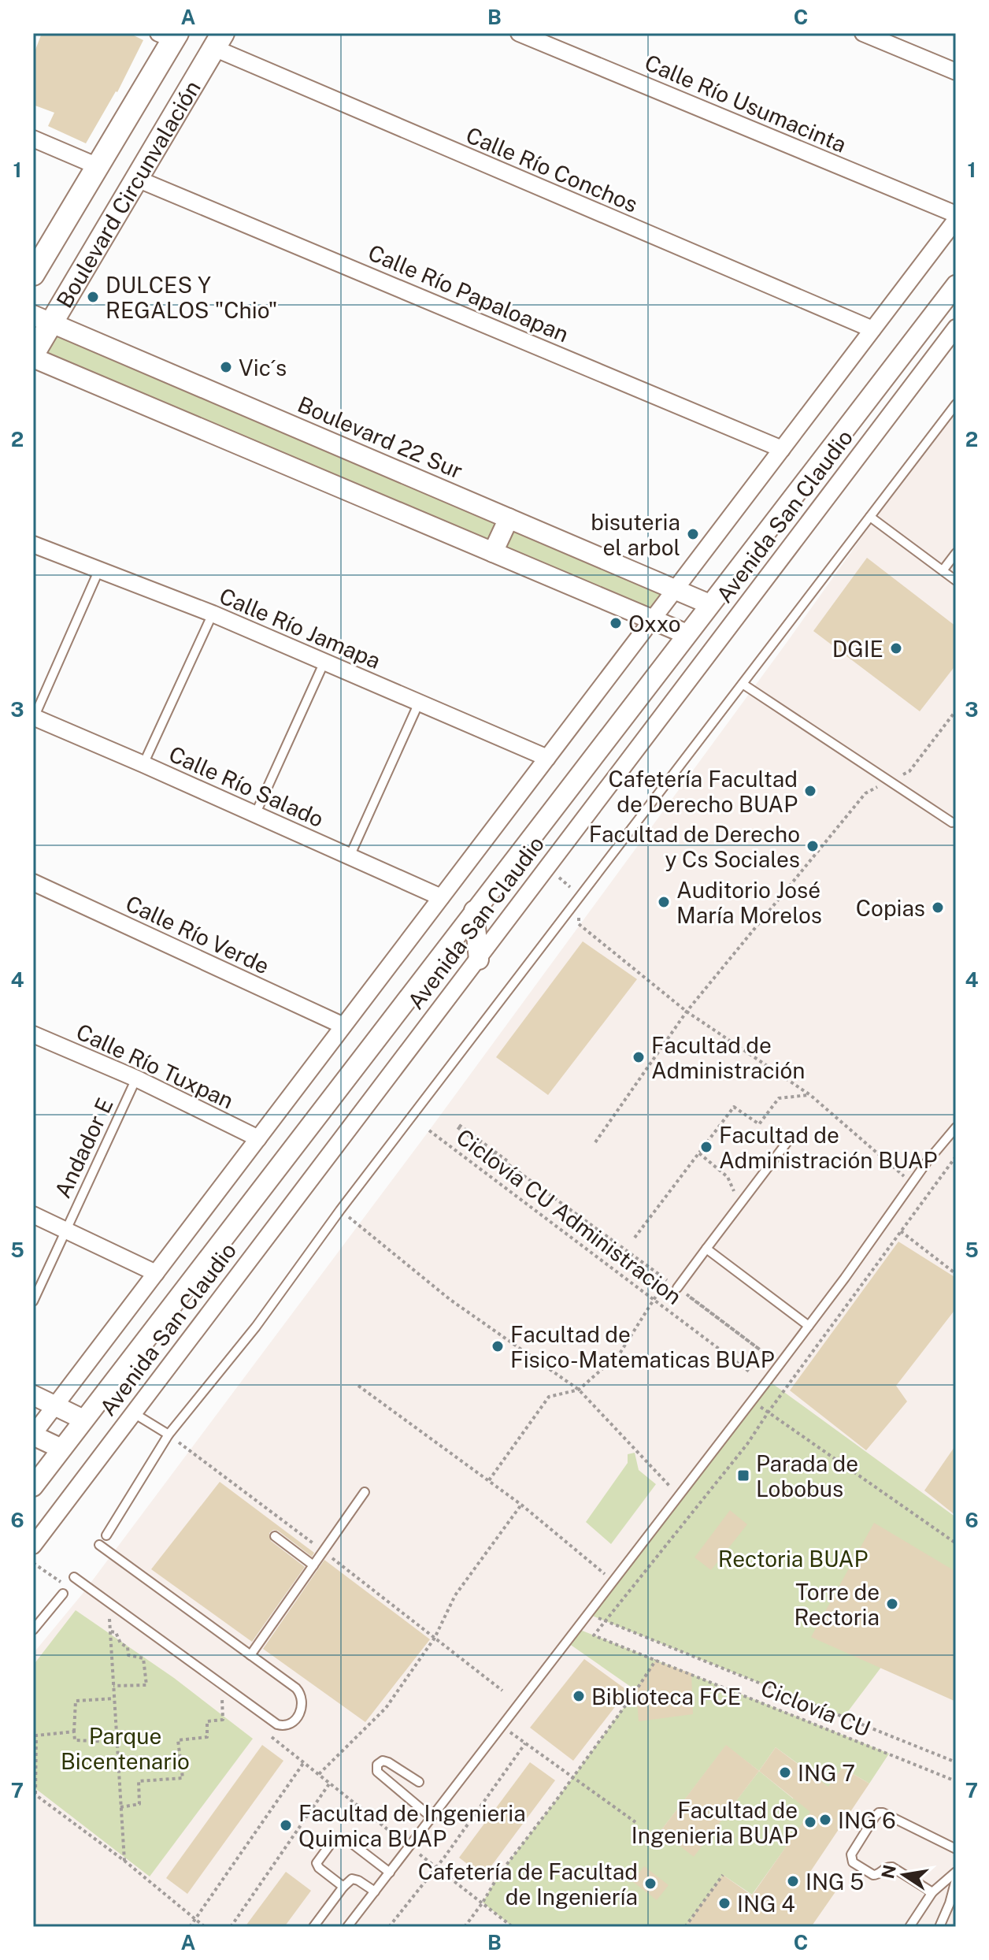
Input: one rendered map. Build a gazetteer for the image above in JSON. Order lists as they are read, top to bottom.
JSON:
{
  "streets": {
    "main road": ["Boulevard Circunvalación"],
    "street": [
      "Calle Río Usumacinta",
      "Calle Río Conchos",
      "Calle Río Papaloapan",
      "Boulevard 22 Sur",
      "Avenida San Claudio",
      "Calle Río Jamapa",
      "Calle Río Salado",
      "Calle Río Verde",
      "Calle Río Tuxpan"
    ],
    "lane": ["Andador E"],
    "path": ["Ciclovía CU Administracion"]
  },
  "crossings": [
    ["Calle Río Conchos", "Boulevard Circunvalación"],
    ["Calle Río Conchos", "Avenida San Claudio"],
    ["Boulevard Circunvalación", "Calle Río Papaloapan"],
    ["Boulevard Circunvalación", "Boulevard 22 Sur"],
    ["Calle Río Papaloapan", "Avenida San Claudio"],
    ["Boulevard 22 Sur", "Avenida San Claudio"],
    ["Avenida San Claudio", "Calle Río Jamapa"],
    ["Avenida San Claudio", "Calle Río Salado"],
    ["Avenida San Claudio", "Calle Río Verde"],
    ["Avenida San Claudio", "Calle Río Tuxpan"],
    ["Calle Río Tuxpan", "Andador E"]
  ],
  "parks": ["Rectoria BUAP", "Parque Bicentenario"],
  "places": {
    "other": [
      "DULCES Y REGALOS \"Chio\"",
      "Vic´s",
      "bisuteria el arbol",
      "Oxxo",
      "DGIE",
      "Cafetería Facultad de Derecho BUAP",
      "Facultad de Derecho y Cs Sociales",
      "Auditorio José María Morelos",
      "Copias",
      "Facultad de Administración",
      "Facultad de Administración BUAP",
      "Facultad de Fisico-Matematicas BUAP",
      "Torre de Rectoria",
      "Biblioteca FCE",
      "ING 7",
      "ING 6",
      "Facultad de Ingenieria BUAP",
      "Facultad de Ingenieria Quimica BUAP",
      "ING 5",
      "Cafetería de Facultad de Ingeniería",
      "ING 4"
    ],
    "transit": ["Parada de Lobobus"]
  },
  "north": "left",
  "grid": {
    "columns": ["A", "B", "C"],
    "rows": [
      "1",
      "2",
      "3",
      "4",
      "5",
      "6",
      "7"
    ]
  }
}
